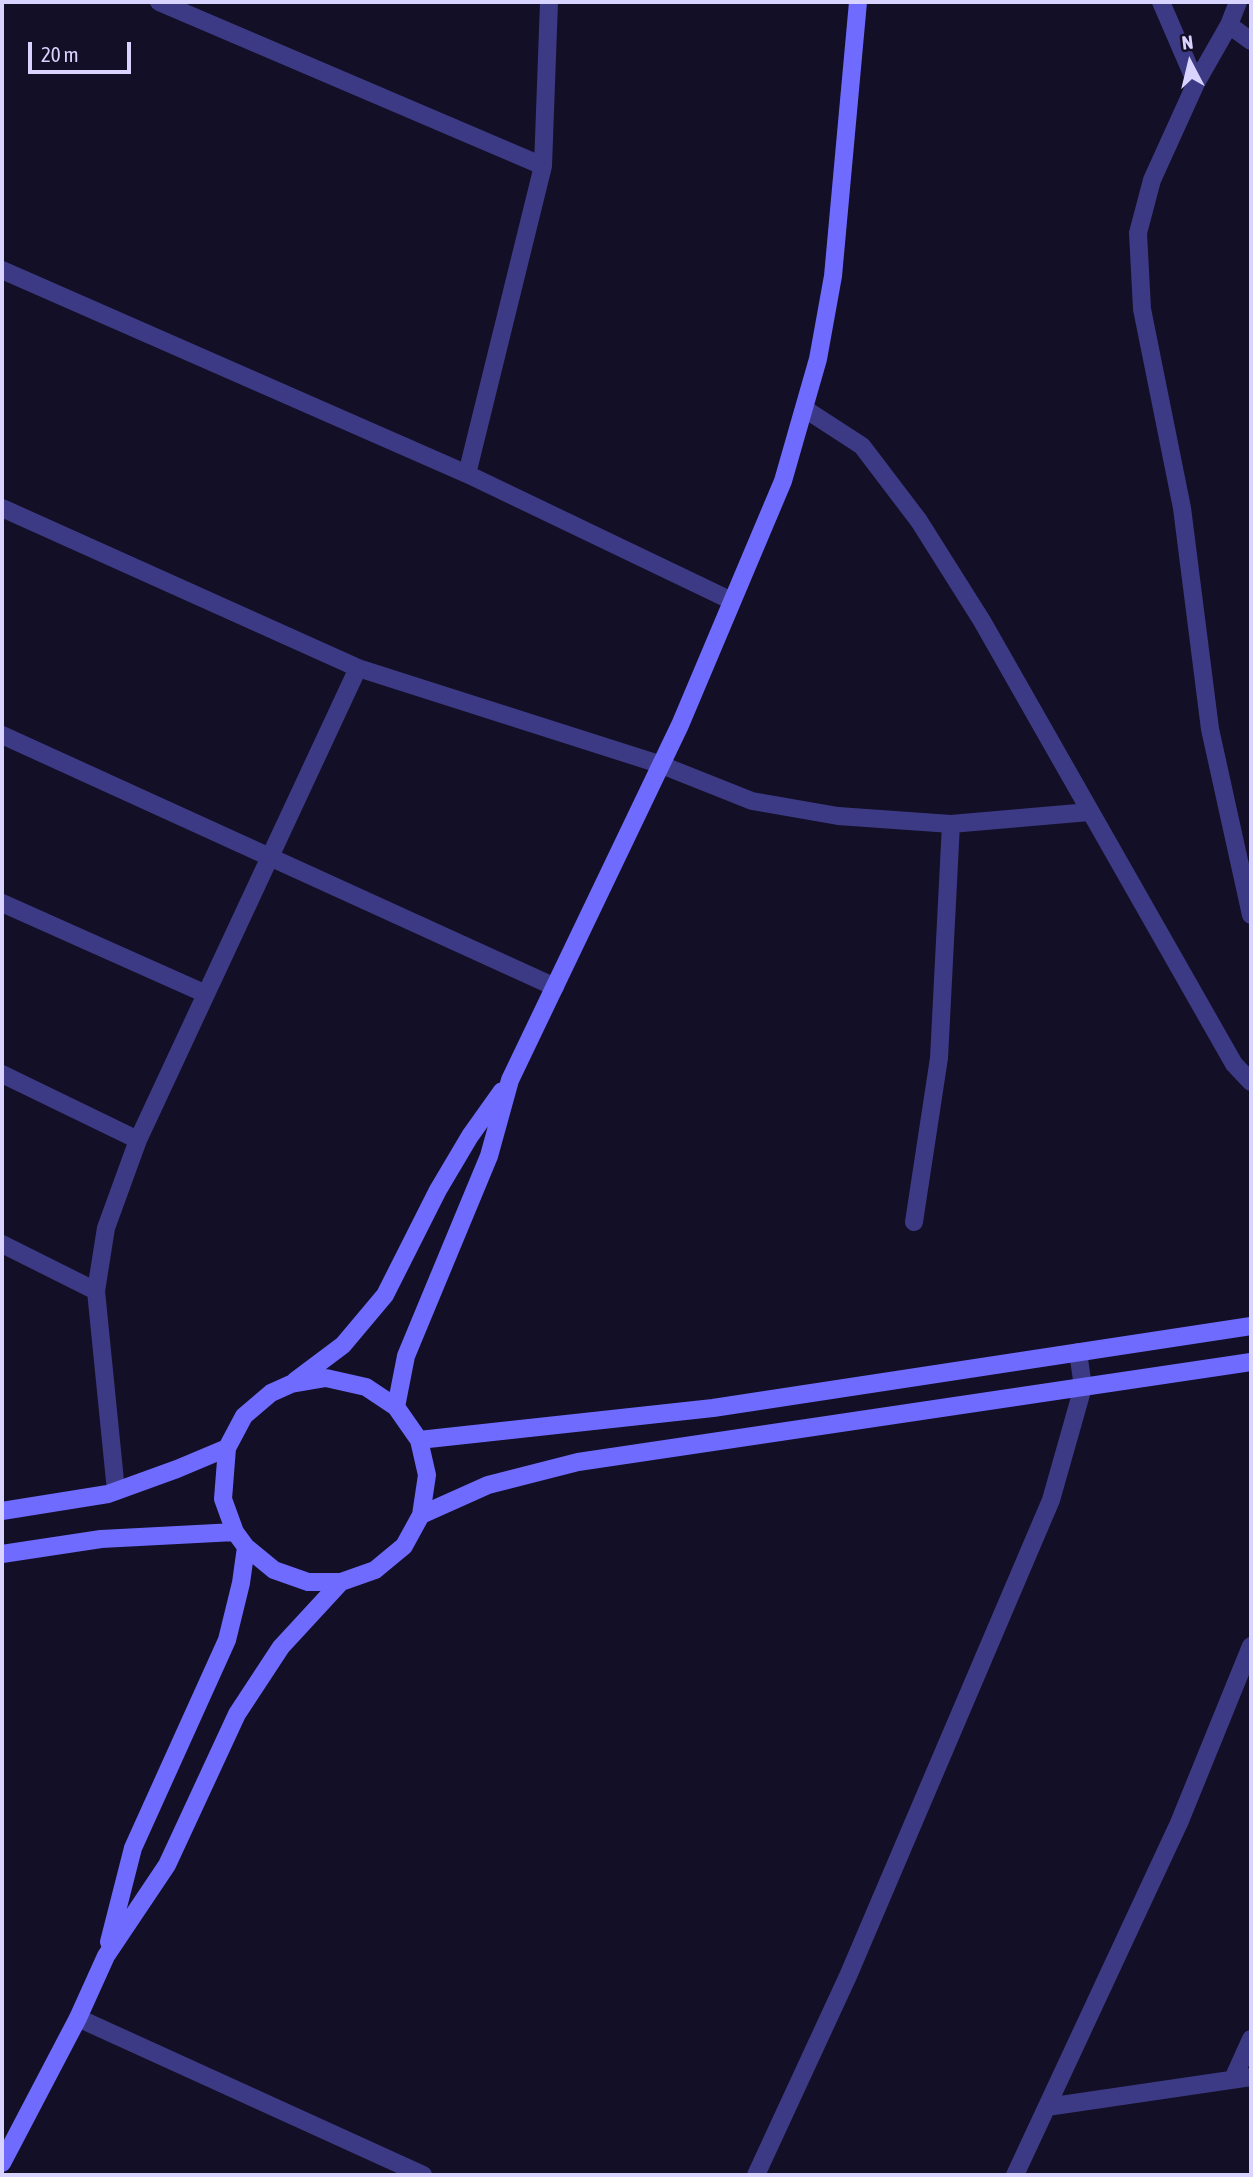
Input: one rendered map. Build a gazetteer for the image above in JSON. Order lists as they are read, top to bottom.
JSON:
{
  "scale_bar": "20 m",
  "north": "top"
}
